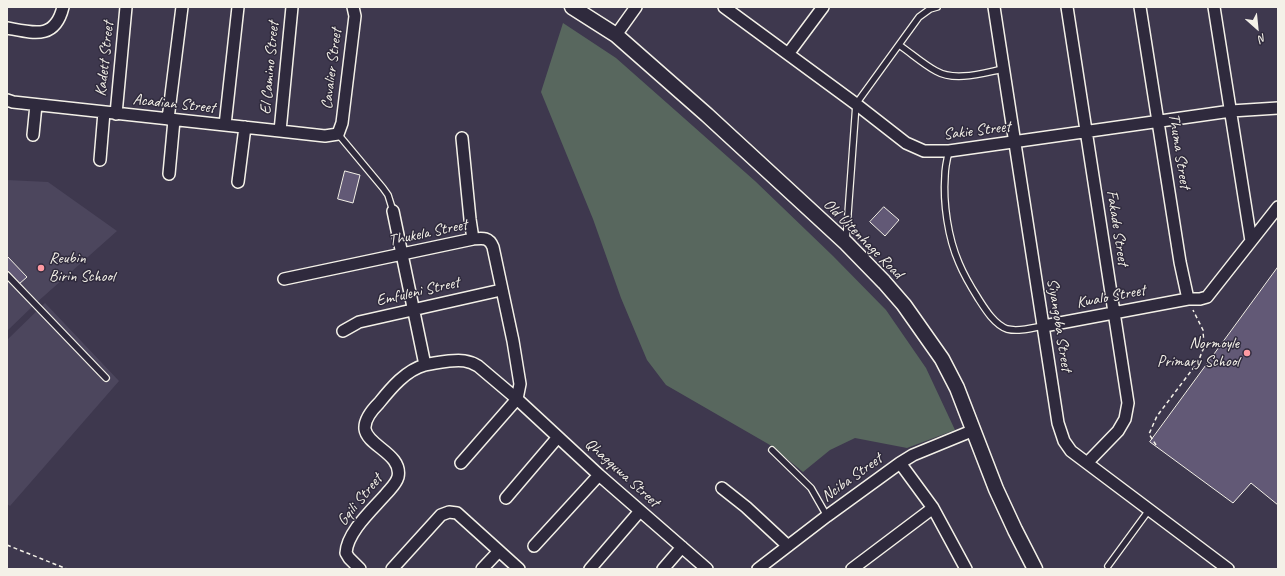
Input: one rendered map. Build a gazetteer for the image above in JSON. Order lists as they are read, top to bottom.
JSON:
{
  "streets": {
    "street": [
      "Kadett Street",
      "El Camino Street",
      "Cavalier Street",
      "Acadian Street",
      "Sakie Street",
      "Thuma Street",
      "Fakade Street",
      "Thukela Street",
      "Old Uitenhage Road",
      "Emfuleni Street",
      "Kwalo Street",
      "Siyangoba Street",
      "Qhagquwa Street",
      "Nciba Street",
      "Gqili Street"
    ]
  },
  "crossings": [
    ["Kadett Street", "Acadian Street"],
    ["El Camino Street", "Acadian Street"],
    ["Cavalier Street", "Acadian Street"],
    ["Sakie Street", "Thuma Street"],
    ["Sakie Street", "Fakade Street"],
    ["Sakie Street", "Kwalo Street"],
    ["Sakie Street", "Siyangoba Street"],
    ["Thuma Street", "Kwalo Street"],
    ["Fakade Street", "Kwalo Street"],
    ["Fakade Street", "Siyangoba Street"],
    ["Thukela Street", "Emfuleni Street"],
    ["Thukela Street", "Qhagquwa Street"],
    ["Thukela Street", "Gqili Street"],
    ["Old Uitenhage Road", "Nciba Street"],
    ["Kwalo Street", "Siyangoba Street"],
    ["Qhagquwa Street", "Gqili Street"]
  ],
  "places": ["Reubin Birin School", "Normoyle Primary School"],
  "north": "bottom right"
}
